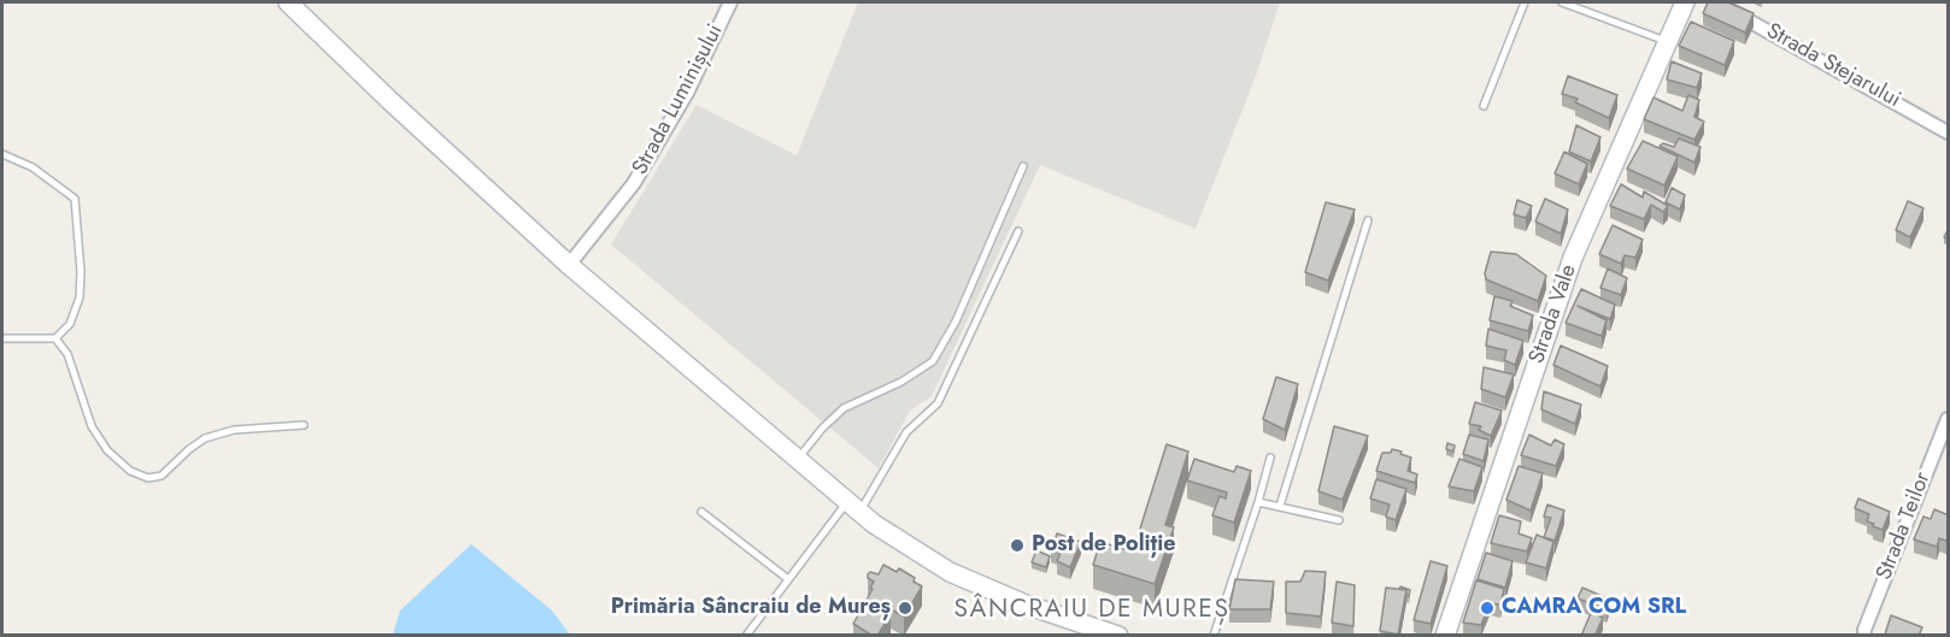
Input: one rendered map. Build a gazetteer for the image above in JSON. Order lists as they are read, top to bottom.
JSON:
{
  "streets": {
    "main road": ["Strada Vale"],
    "street": ["Strada Stejarului", "Strada Luminișului", "Strada Teilor"]
  },
  "districts": ["SÂNCRAIU DE MUREȘ"],
  "places": ["Post de Poliție", "Primăria Sâncraiu de Mureș", "CAMRA COM SRL"]
}
